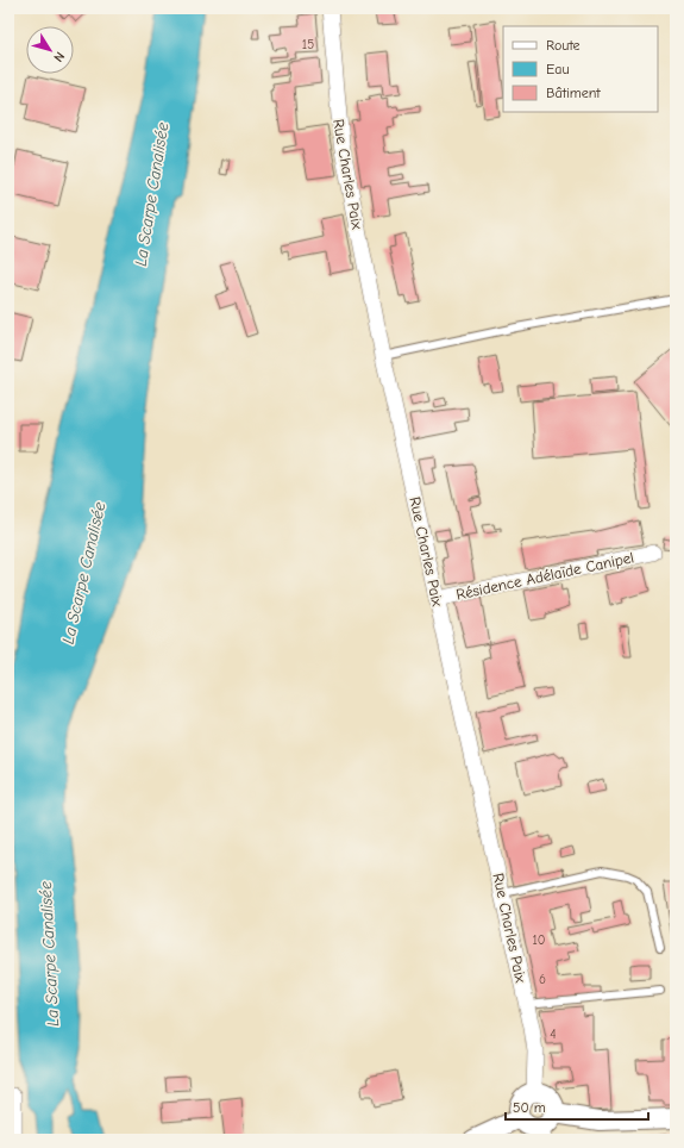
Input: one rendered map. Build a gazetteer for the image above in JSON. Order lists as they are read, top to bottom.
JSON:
{
  "streets": {
    "street": ["Rue Charles Paix", "Résidence Adélaïde Canipel"]
  },
  "crossings": [
    ["Rue Charles Paix", "Résidence Adélaïde Canipel"]
  ],
  "water": ["La Scarpe Canalisée"],
  "house_numbers": [
    "15",
    "10",
    "6",
    "4"
  ],
  "legend": ["Route", "Eau", "Bâtiment"],
  "scale_bar": "50 m",
  "north": "bottom right"
}
